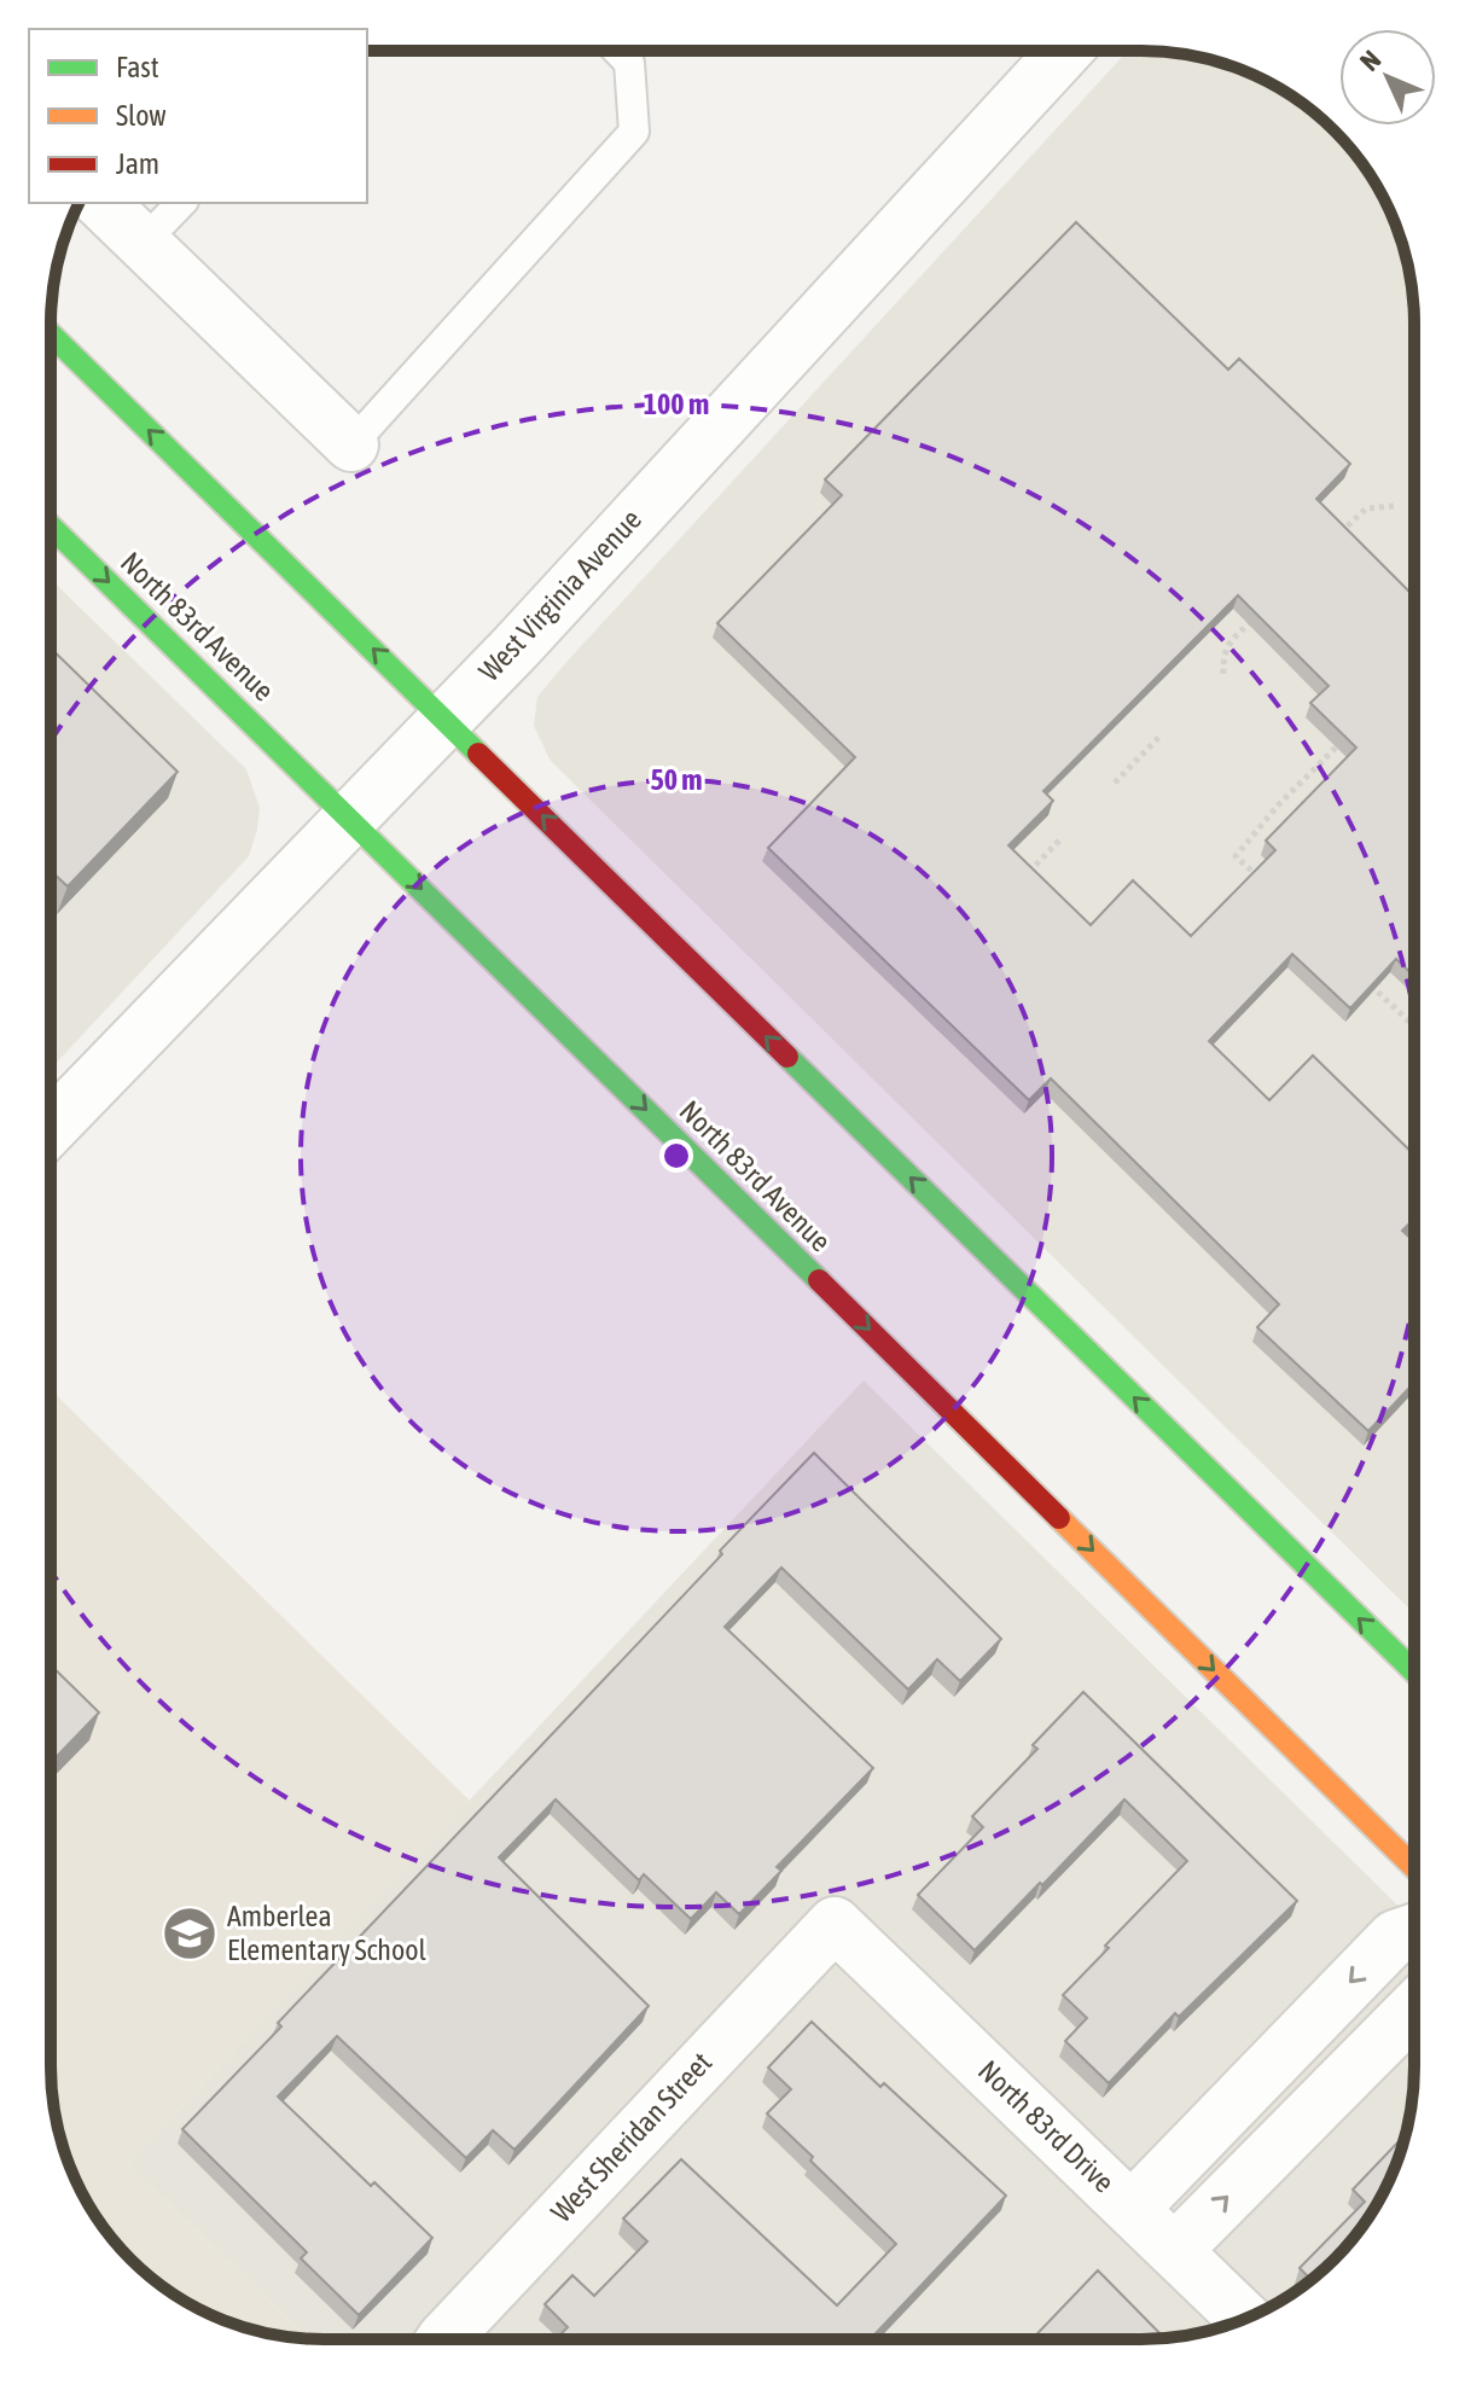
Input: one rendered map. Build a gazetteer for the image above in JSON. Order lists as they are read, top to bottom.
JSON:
{
  "streets": {
    "main road": ["North 83rd Avenue"],
    "street": ["West Virginia Avenue", "North 83rd Drive", "West Sheridan Street"]
  },
  "crossings": [
    ["West Virginia Avenue", "North 83rd Avenue"],
    ["North 83rd Drive", "West Sheridan Street"]
  ],
  "places": {
    "school or university": ["Amberlea Elementary School"]
  },
  "legend": ["Fast", "Slow", "Jam"],
  "north": "top left",
  "rings": ["100 m", "50 m"]
}
